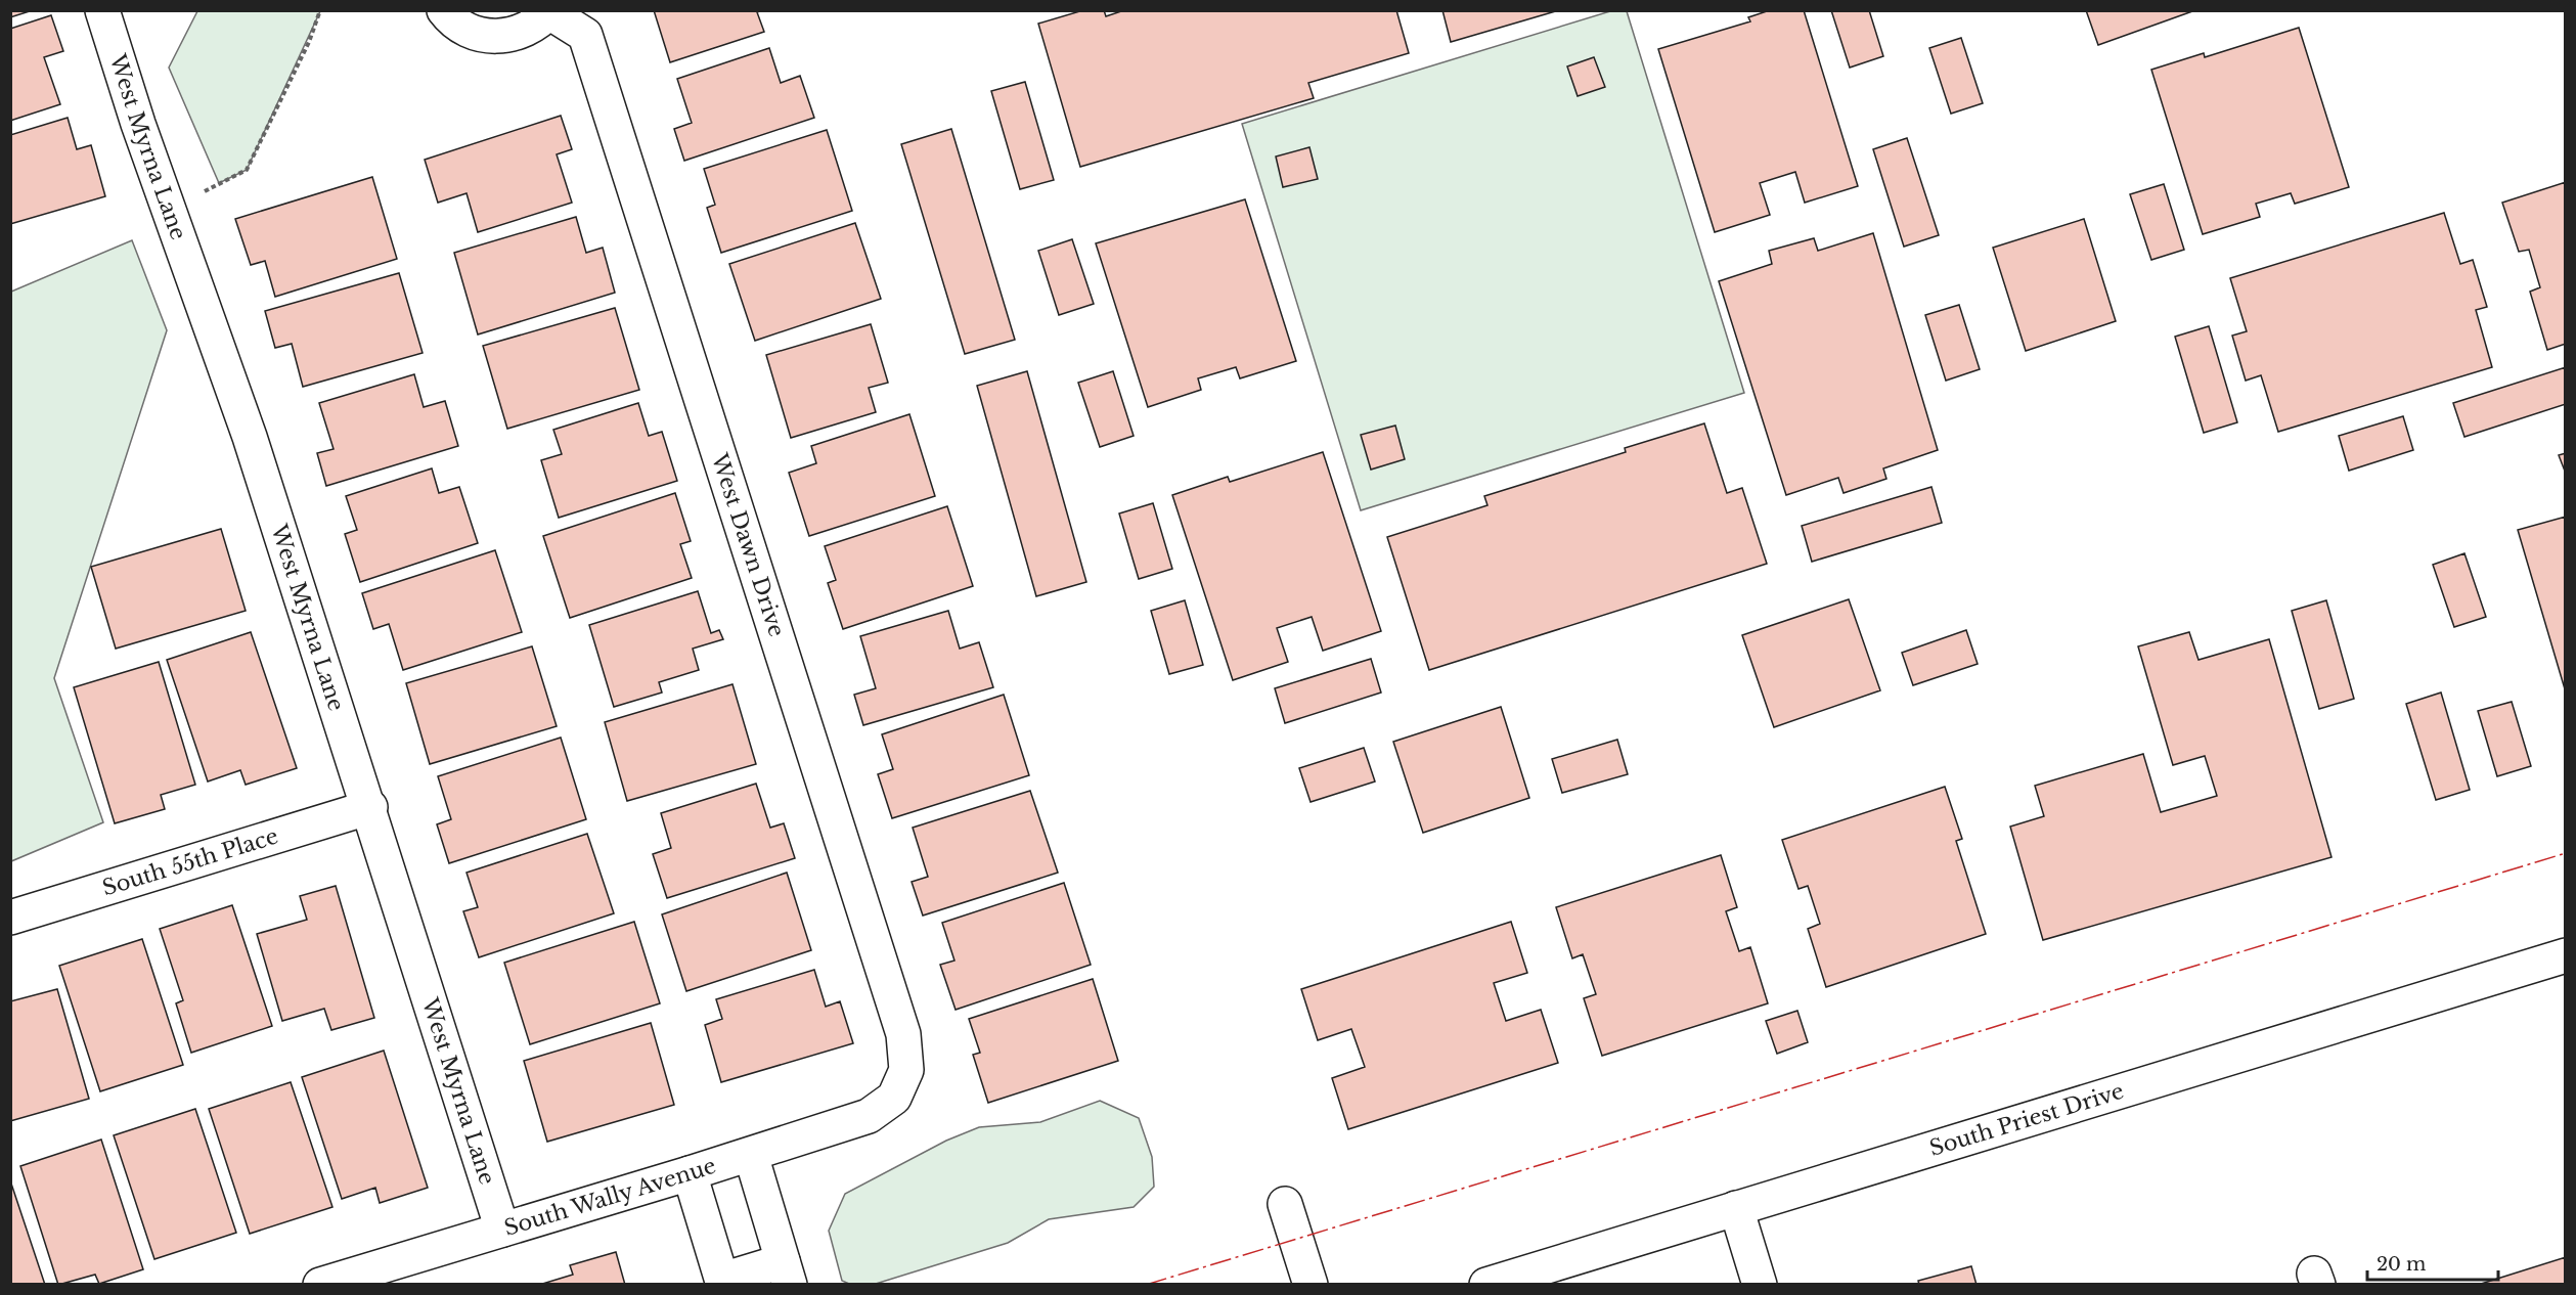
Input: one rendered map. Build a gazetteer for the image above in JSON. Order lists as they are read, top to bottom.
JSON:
{
  "streets": {
    "street": [
      "West Myrna Lane",
      "West Dawn Drive",
      "South 55th Place",
      "South Priest Drive",
      "South Wally Avenue"
    ]
  },
  "crossings": [
    ["West Myrna Lane", "South 55th Place"],
    ["West Myrna Lane", "South Wally Avenue"],
    ["West Dawn Drive", "South Wally Avenue"]
  ],
  "scale_bar": "20 m"
}
